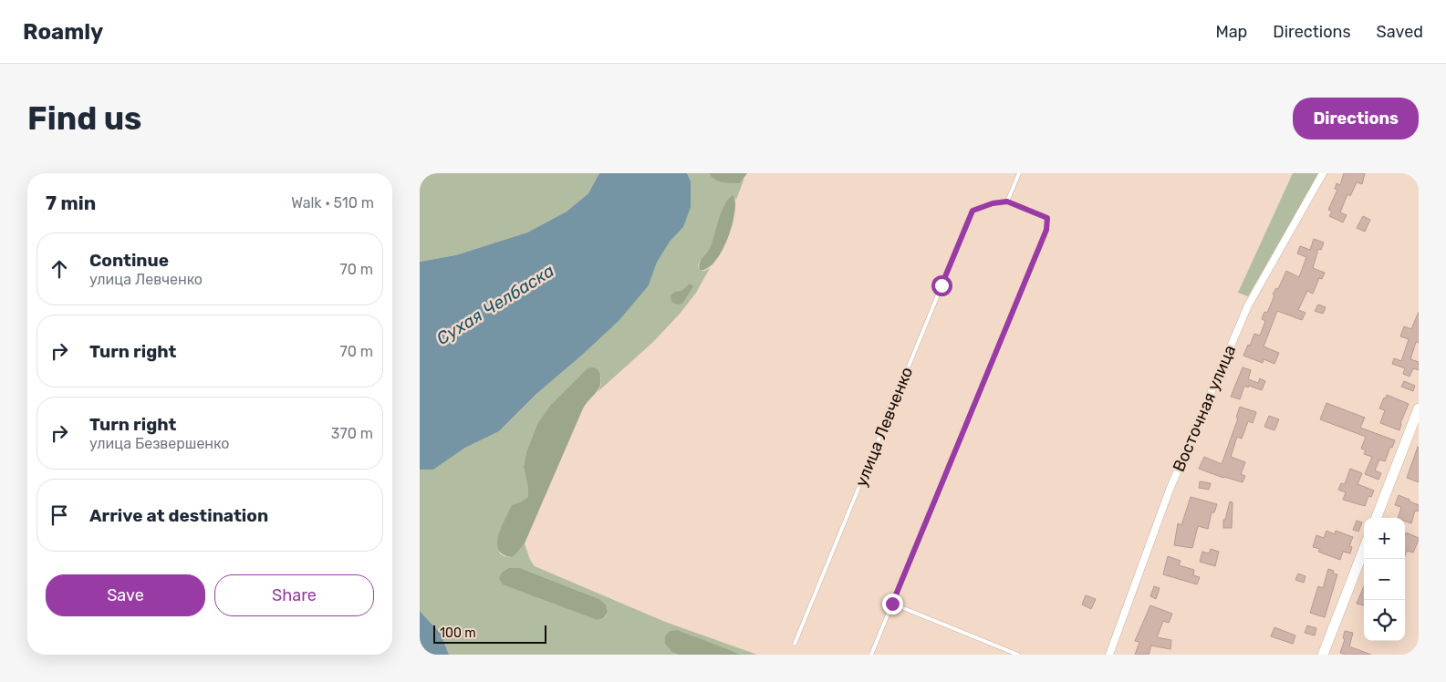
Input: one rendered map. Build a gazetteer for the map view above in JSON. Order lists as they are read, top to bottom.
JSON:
{
  "streets": {
    "street": ["Восточная улица"],
    "lane": ["улица Левченко"]
  },
  "water": ["Сухая Челбаска"],
  "scale_bar": "100 m",
  "page": {
    "header": "Roamly",
    "nav": ["Map", "Directions", "Saved"],
    "buttons": [
      "Directions",
      ["Save", "Share"]
    ],
    "title": "Find us",
    "heading": ["7 min", "Walk · 510 m"],
    "list": [
      ["Continue", "улица Левченко", "70 m"],
      ["Turn right", "70 m"],
      ["Turn right", "улица Безвершенко", "370 m"],
      "Arrive at destination"
    ],
    "map_buttons": ["+", "−"],
    "scale": "100 m"
  }
}
